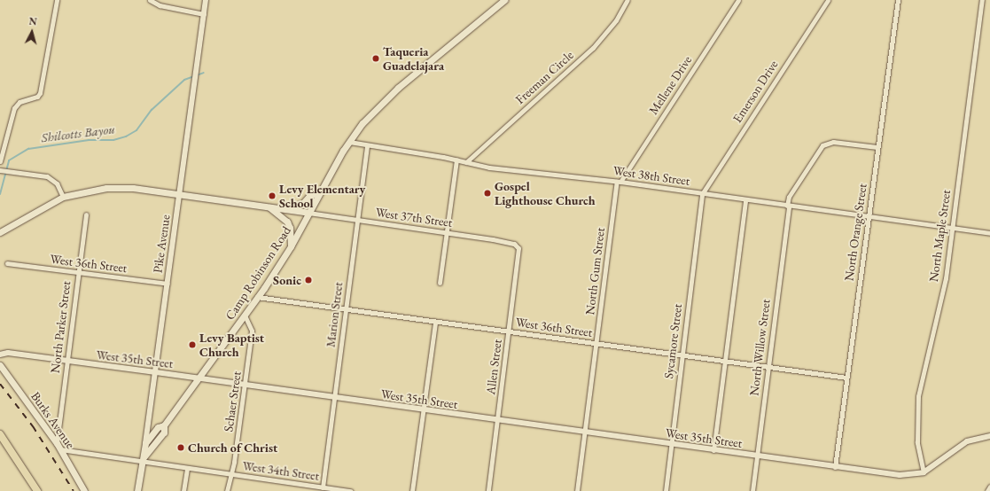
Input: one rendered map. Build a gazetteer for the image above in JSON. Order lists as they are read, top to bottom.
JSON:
{
  "streets": {
    "main road": [
      "West 37th Street",
      "Pike Avenue",
      "Camp Robinson Road",
      "Burks Avenue"
    ],
    "street": [
      "Freeman Circle",
      "Mellene Drive",
      "Emerson Drive",
      "West 38th Street",
      "North Orange Street",
      "North Maple Street",
      "West 36th Street",
      "North Gum Street",
      "Marion Street",
      "North Parker Street",
      "Sycamore Street",
      "North Willow Street",
      "West 35th Street",
      "Allen Street",
      "Schaer Street",
      "West 34th Street"
    ]
  },
  "crossings": [
    ["Freeman Circle", "West 38th Street"],
    ["Mellene Drive", "West 38th Street"],
    ["Mellene Drive", "North Gum Street"],
    ["Emerson Drive", "West 38th Street"],
    ["Emerson Drive", "Sycamore Street"],
    ["West 38th Street", "North Orange Street"],
    ["West 38th Street", "North Maple Street"],
    ["West 38th Street", "North Gum Street"],
    ["West 38th Street", "Camp Robinson Road"],
    ["West 38th Street", "Marion Street"],
    ["West 38th Street", "Sycamore Street"],
    ["West 38th Street", "North Willow Street"],
    ["West 37th Street", "Pike Avenue"],
    ["West 37th Street", "Camp Robinson Road"],
    ["West 37th Street", "Marion Street"],
    ["West 37th Street", "Allen Street"],
    ["North Orange Street", "West 36th Street"],
    ["North Orange Street", "North Willow Street"],
    ["North Orange Street", "West 35th Street"],
    ["North Maple Street", "West 35th Street"],
    ["Pike Avenue", "West 36th Street"],
    ["Pike Avenue", "Camp Robinson Road"],
    ["Pike Avenue", "West 35th Street"],
    ["Pike Avenue", "West 34th Street"],
    ["West 36th Street", "North Gum Street"],
    ["West 36th Street", "Camp Robinson Road"],
    ["West 36th Street", "Marion Street"],
    ["West 36th Street", "North Parker Street"],
    ["West 36th Street", "Sycamore Street"],
    ["West 36th Street", "North Willow Street"],
    ["West 36th Street", "Allen Street"],
    ["North Gum Street", "West 35th Street"],
    ["Camp Robinson Road", "West 35th Street"],
    ["Camp Robinson Road", "Schaer Street"],
    ["Camp Robinson Road", "West 34th Street"],
    ["Marion Street", "West 35th Street"],
    ["Marion Street", "West 34th Street"],
    ["North Parker Street", "West 35th Street"],
    ["North Parker Street", "Burks Avenue"],
    ["Sycamore Street", "West 35th Street"],
    ["North Willow Street", "West 35th Street"],
    ["West 35th Street", "Allen Street"],
    ["West 35th Street", "Schaer Street"],
    ["Schaer Street", "West 34th Street"],
    ["Burks Avenue", "West 34th Street"]
  ],
  "water": ["Shilcotts Bayou"],
  "places": [
    "Taqueria Guadelajara",
    "Gospel Lighthouse Church",
    "Levy Elementary School",
    "Sonic",
    "Levy Baptist Church",
    "Church of Christ"
  ],
  "north": "top"
}
